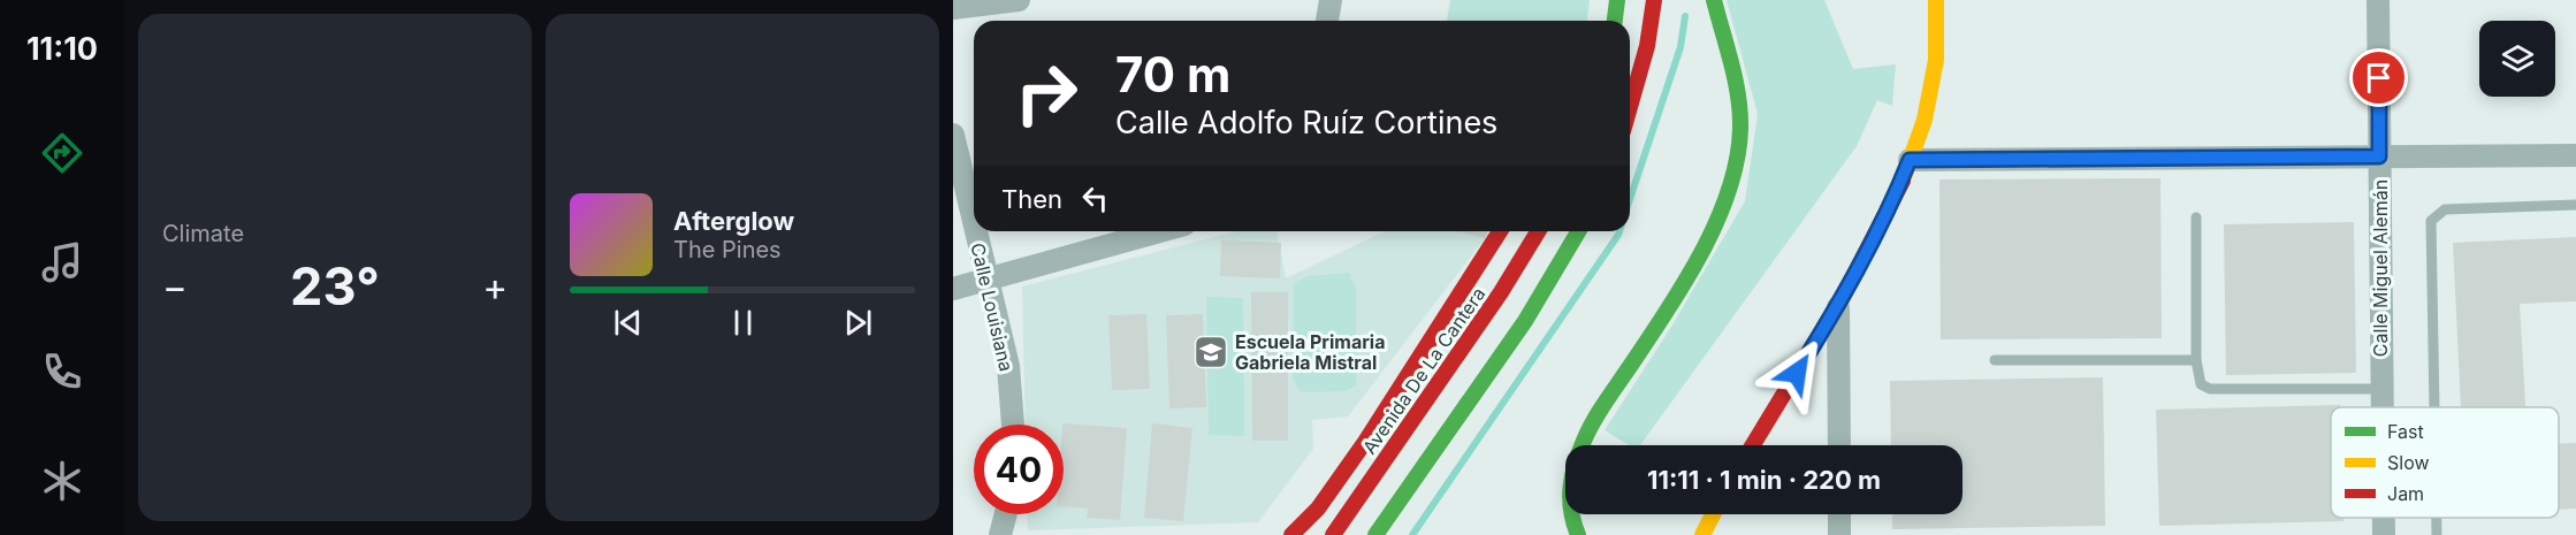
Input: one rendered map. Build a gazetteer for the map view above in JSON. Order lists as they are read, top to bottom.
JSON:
{
  "streets": {
    "main road": ["Avenida De La Cantera"],
    "street": ["Calle Miguel Alemán", "Calle Louisiana"]
  },
  "places": {
    "school or university": ["Escuela Primaria Gabriela Mistral"]
  },
  "legend": ["Fast", "Slow", "Jam"],
  "page": {
    "tabs": "11:10",
    "tile": "Climate",
    "turn": ["70 m", "Calle Adolfo Ruíz Cortines"],
    "then": "Then",
    "song": ["Afterglow", "The Pines"],
    "heat": ["−", "23°", "+"],
    "limit": "40",
    "trip": "11:11 · 1 min · 220 m"
  }
}
